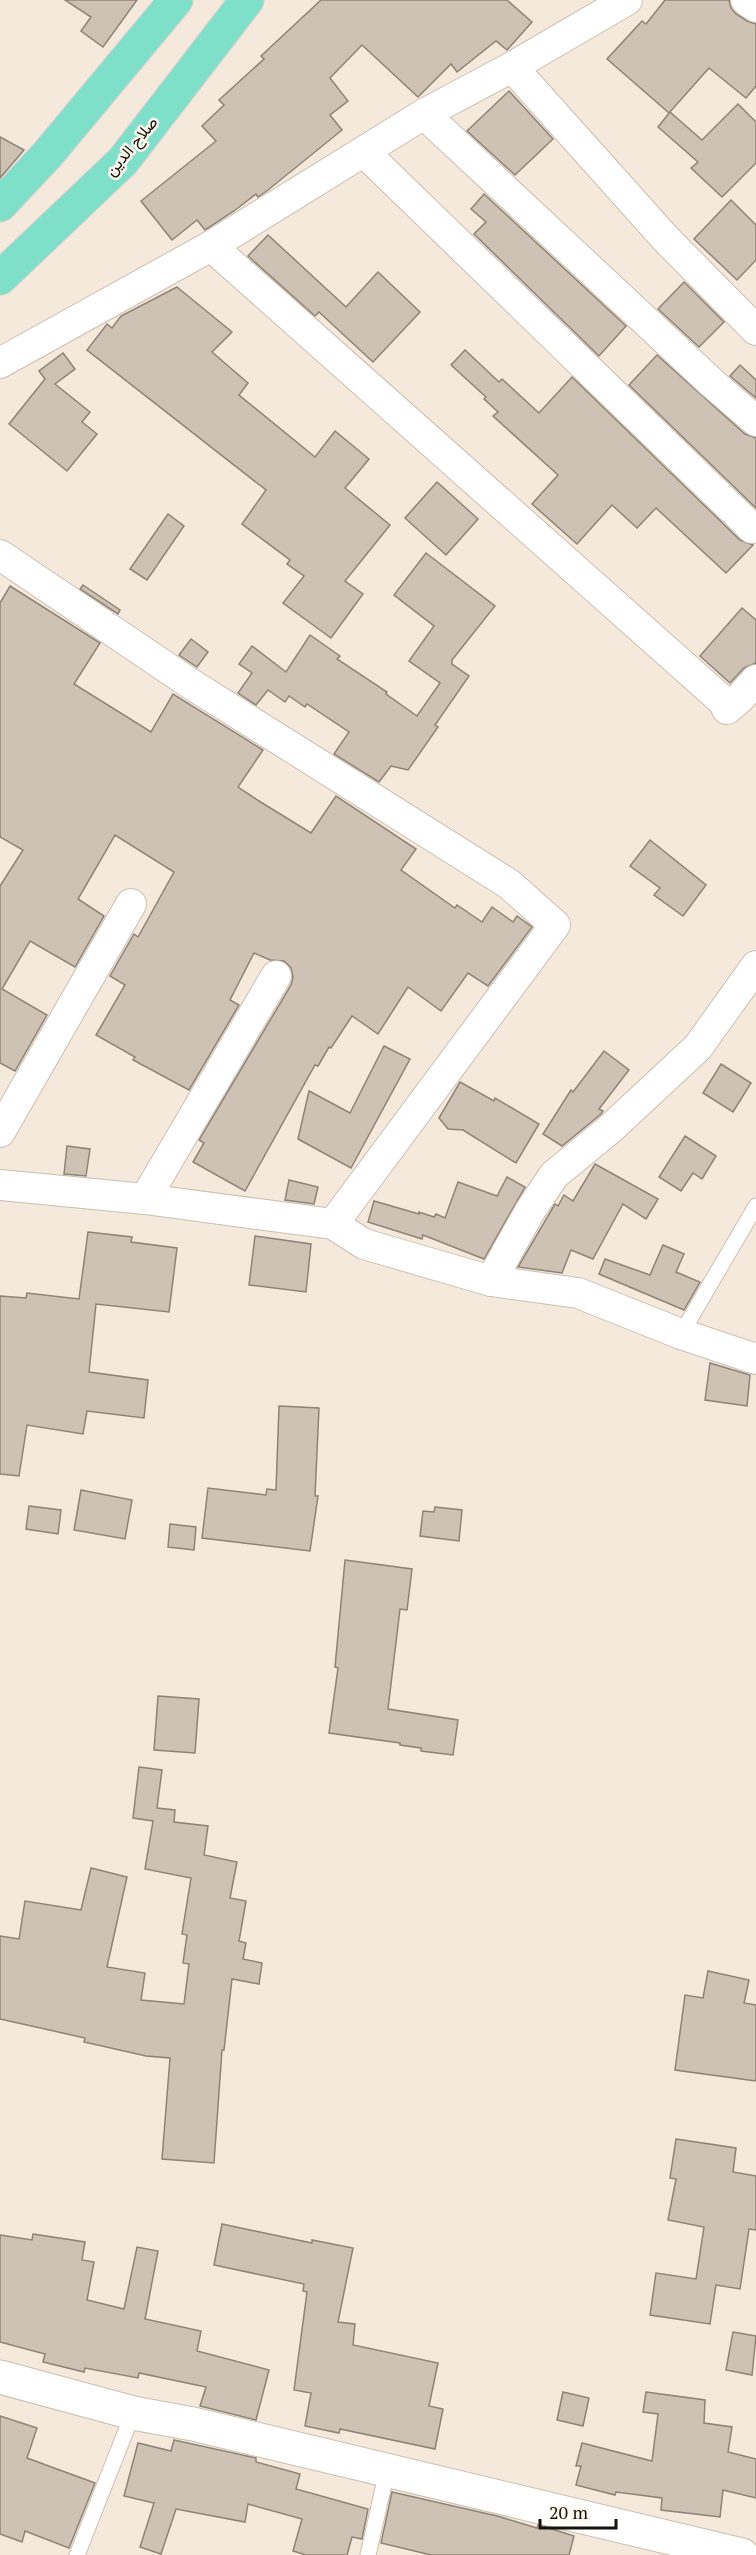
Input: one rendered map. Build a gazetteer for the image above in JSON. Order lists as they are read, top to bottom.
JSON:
{
  "streets": {
    "highway": ["صلاح الدين"]
  },
  "scale_bar": "20 m"
}
